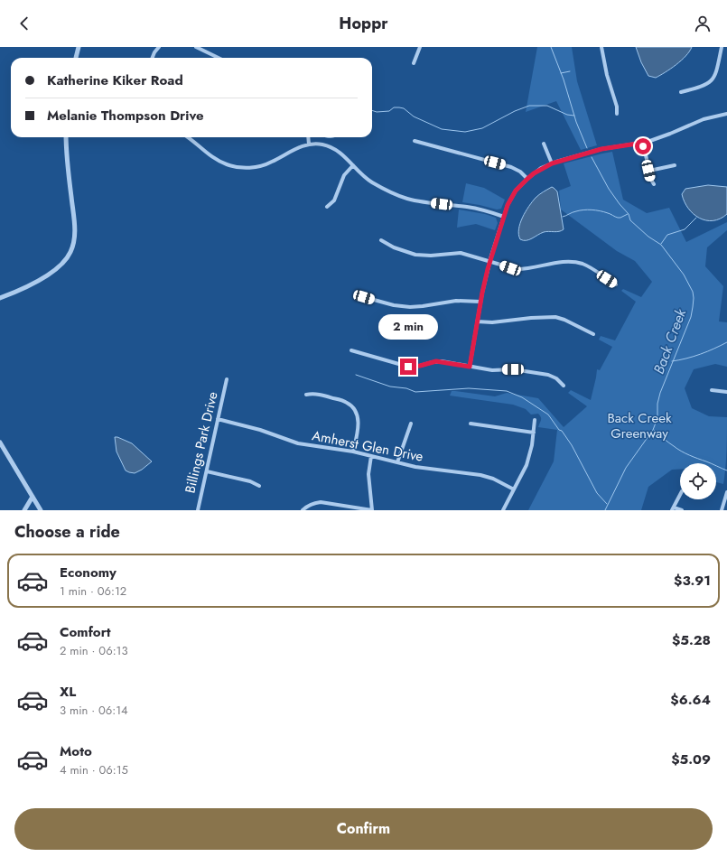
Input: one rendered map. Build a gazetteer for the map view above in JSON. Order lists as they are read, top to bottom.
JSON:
{
  "streets": {
    "street": ["Billings Park Drive", "Amherst Glen Drive"]
  },
  "crossings": [
    ["Billings Park Drive", "Amherst Glen Drive"]
  ],
  "water": ["Back Creek"],
  "parks": ["Back Creek Greenway"],
  "page": {
    "header": "Hoppr",
    "banner": ["Katherine Kiker Road", "Melanie Thompson Drive"],
    "bubble": "2 min",
    "heading": "Choose a ride",
    "list": [
      {
        "name": "Economy",
        "note": "1 min · 06:12",
        "value": "$3.91"
      },
      {
        "name": "Comfort",
        "note": "2 min · 06:13",
        "value": "$5.28"
      },
      {
        "name": "XL",
        "note": "3 min · 06:14",
        "value": "$6.64"
      },
      {
        "name": "Moto",
        "note": "4 min · 06:15",
        "value": "$5.09"
      }
    ],
    "buttons": "Confirm"
  }
}
